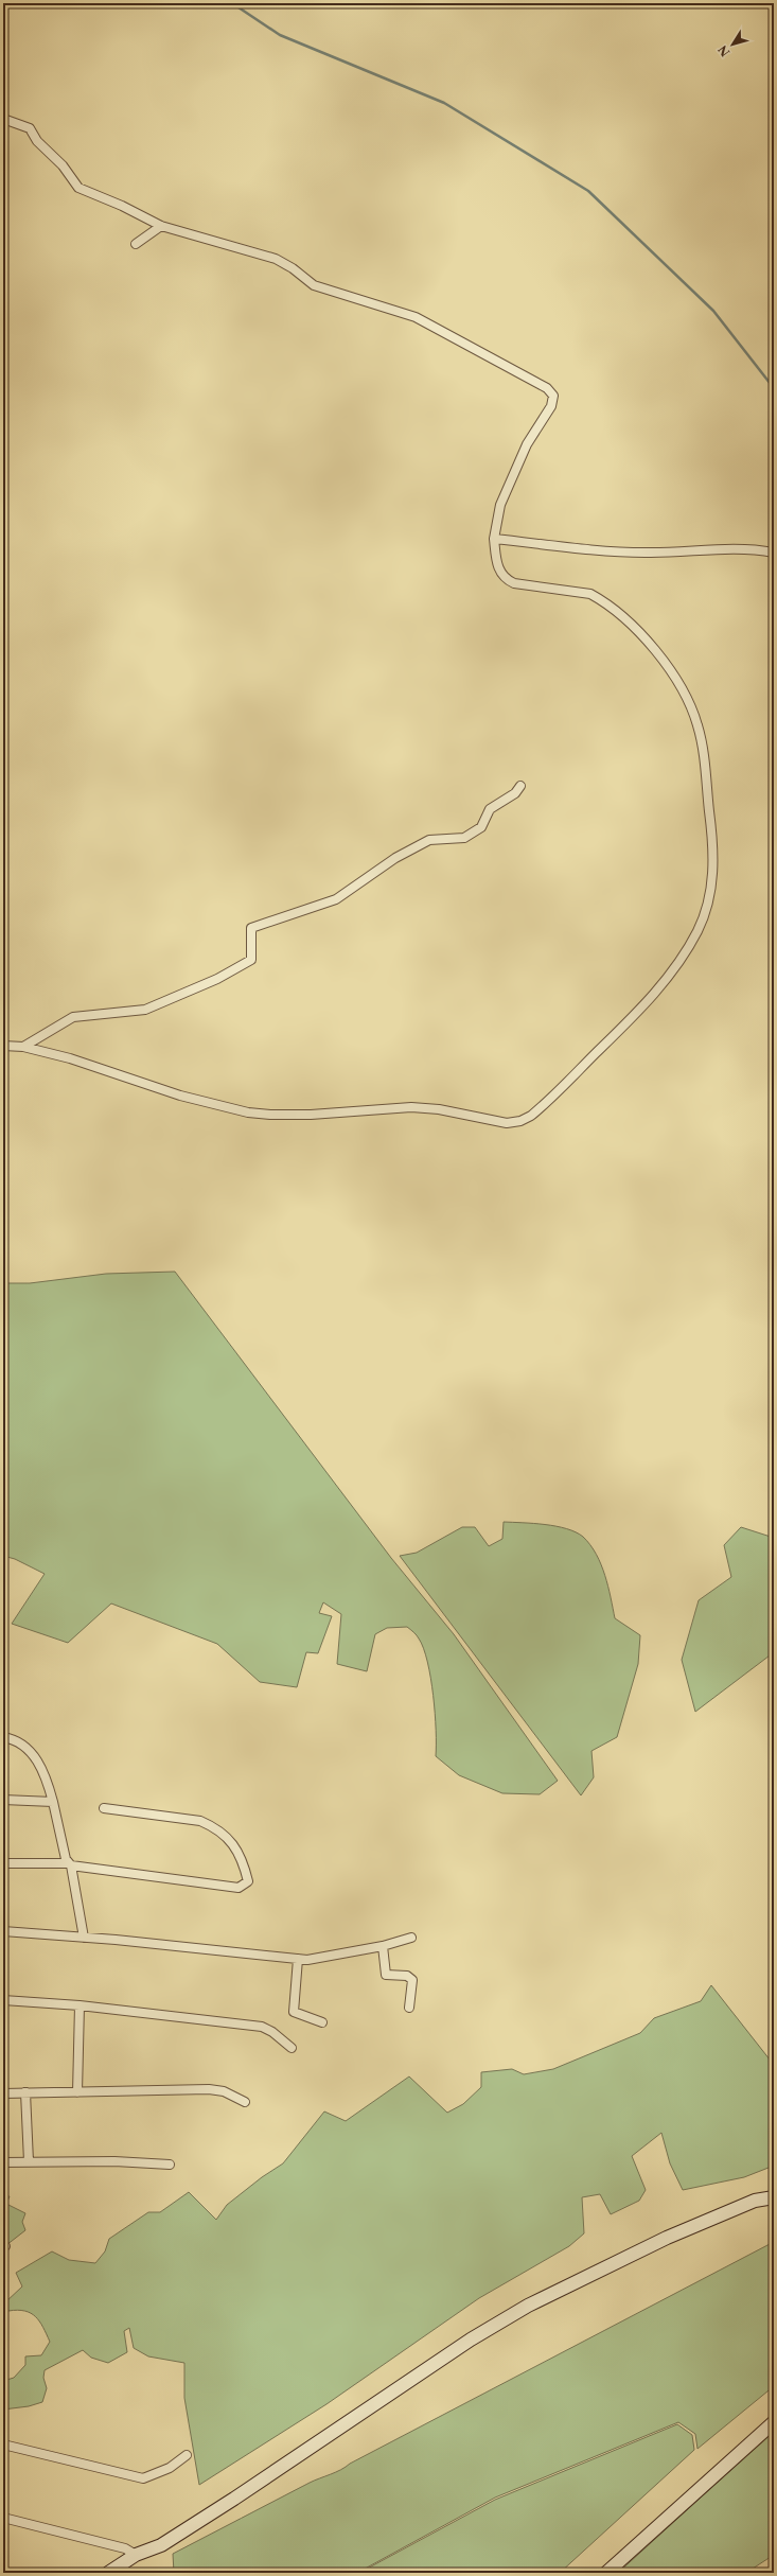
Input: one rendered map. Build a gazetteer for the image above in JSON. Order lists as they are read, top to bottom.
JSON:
{
  "north": "bottom left"
}
